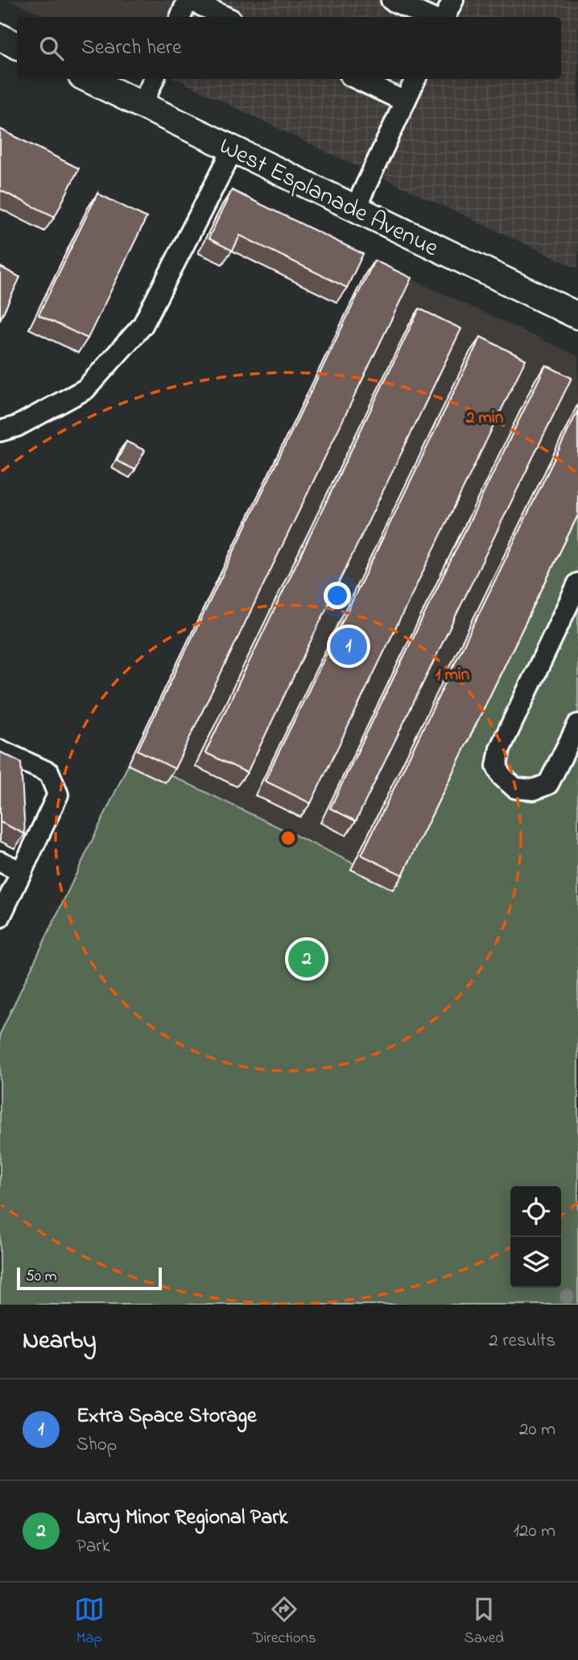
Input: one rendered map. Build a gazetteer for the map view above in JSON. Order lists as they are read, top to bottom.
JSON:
{
  "streets": {
    "main road": ["West Esplanade Avenue"]
  },
  "scale_bar": "50 m",
  "page": {
    "search": "Search here",
    "pins": ["1", "2"],
    "scale": "50 m",
    "heading": ["Nearby", "2 results"],
    "list": [
      {
        "mark": "1",
        "name": "Extra Space Storage",
        "note": "Shop",
        "value": "20 m"
      },
      {
        "mark": "2",
        "name": "Larry Minor Regional Park",
        "note": "Park",
        "value": "120 m"
      }
    ],
    "nav": ["Map", "Directions", "Saved"]
  },
  "rings": ["2 min", "1 min"]
}
